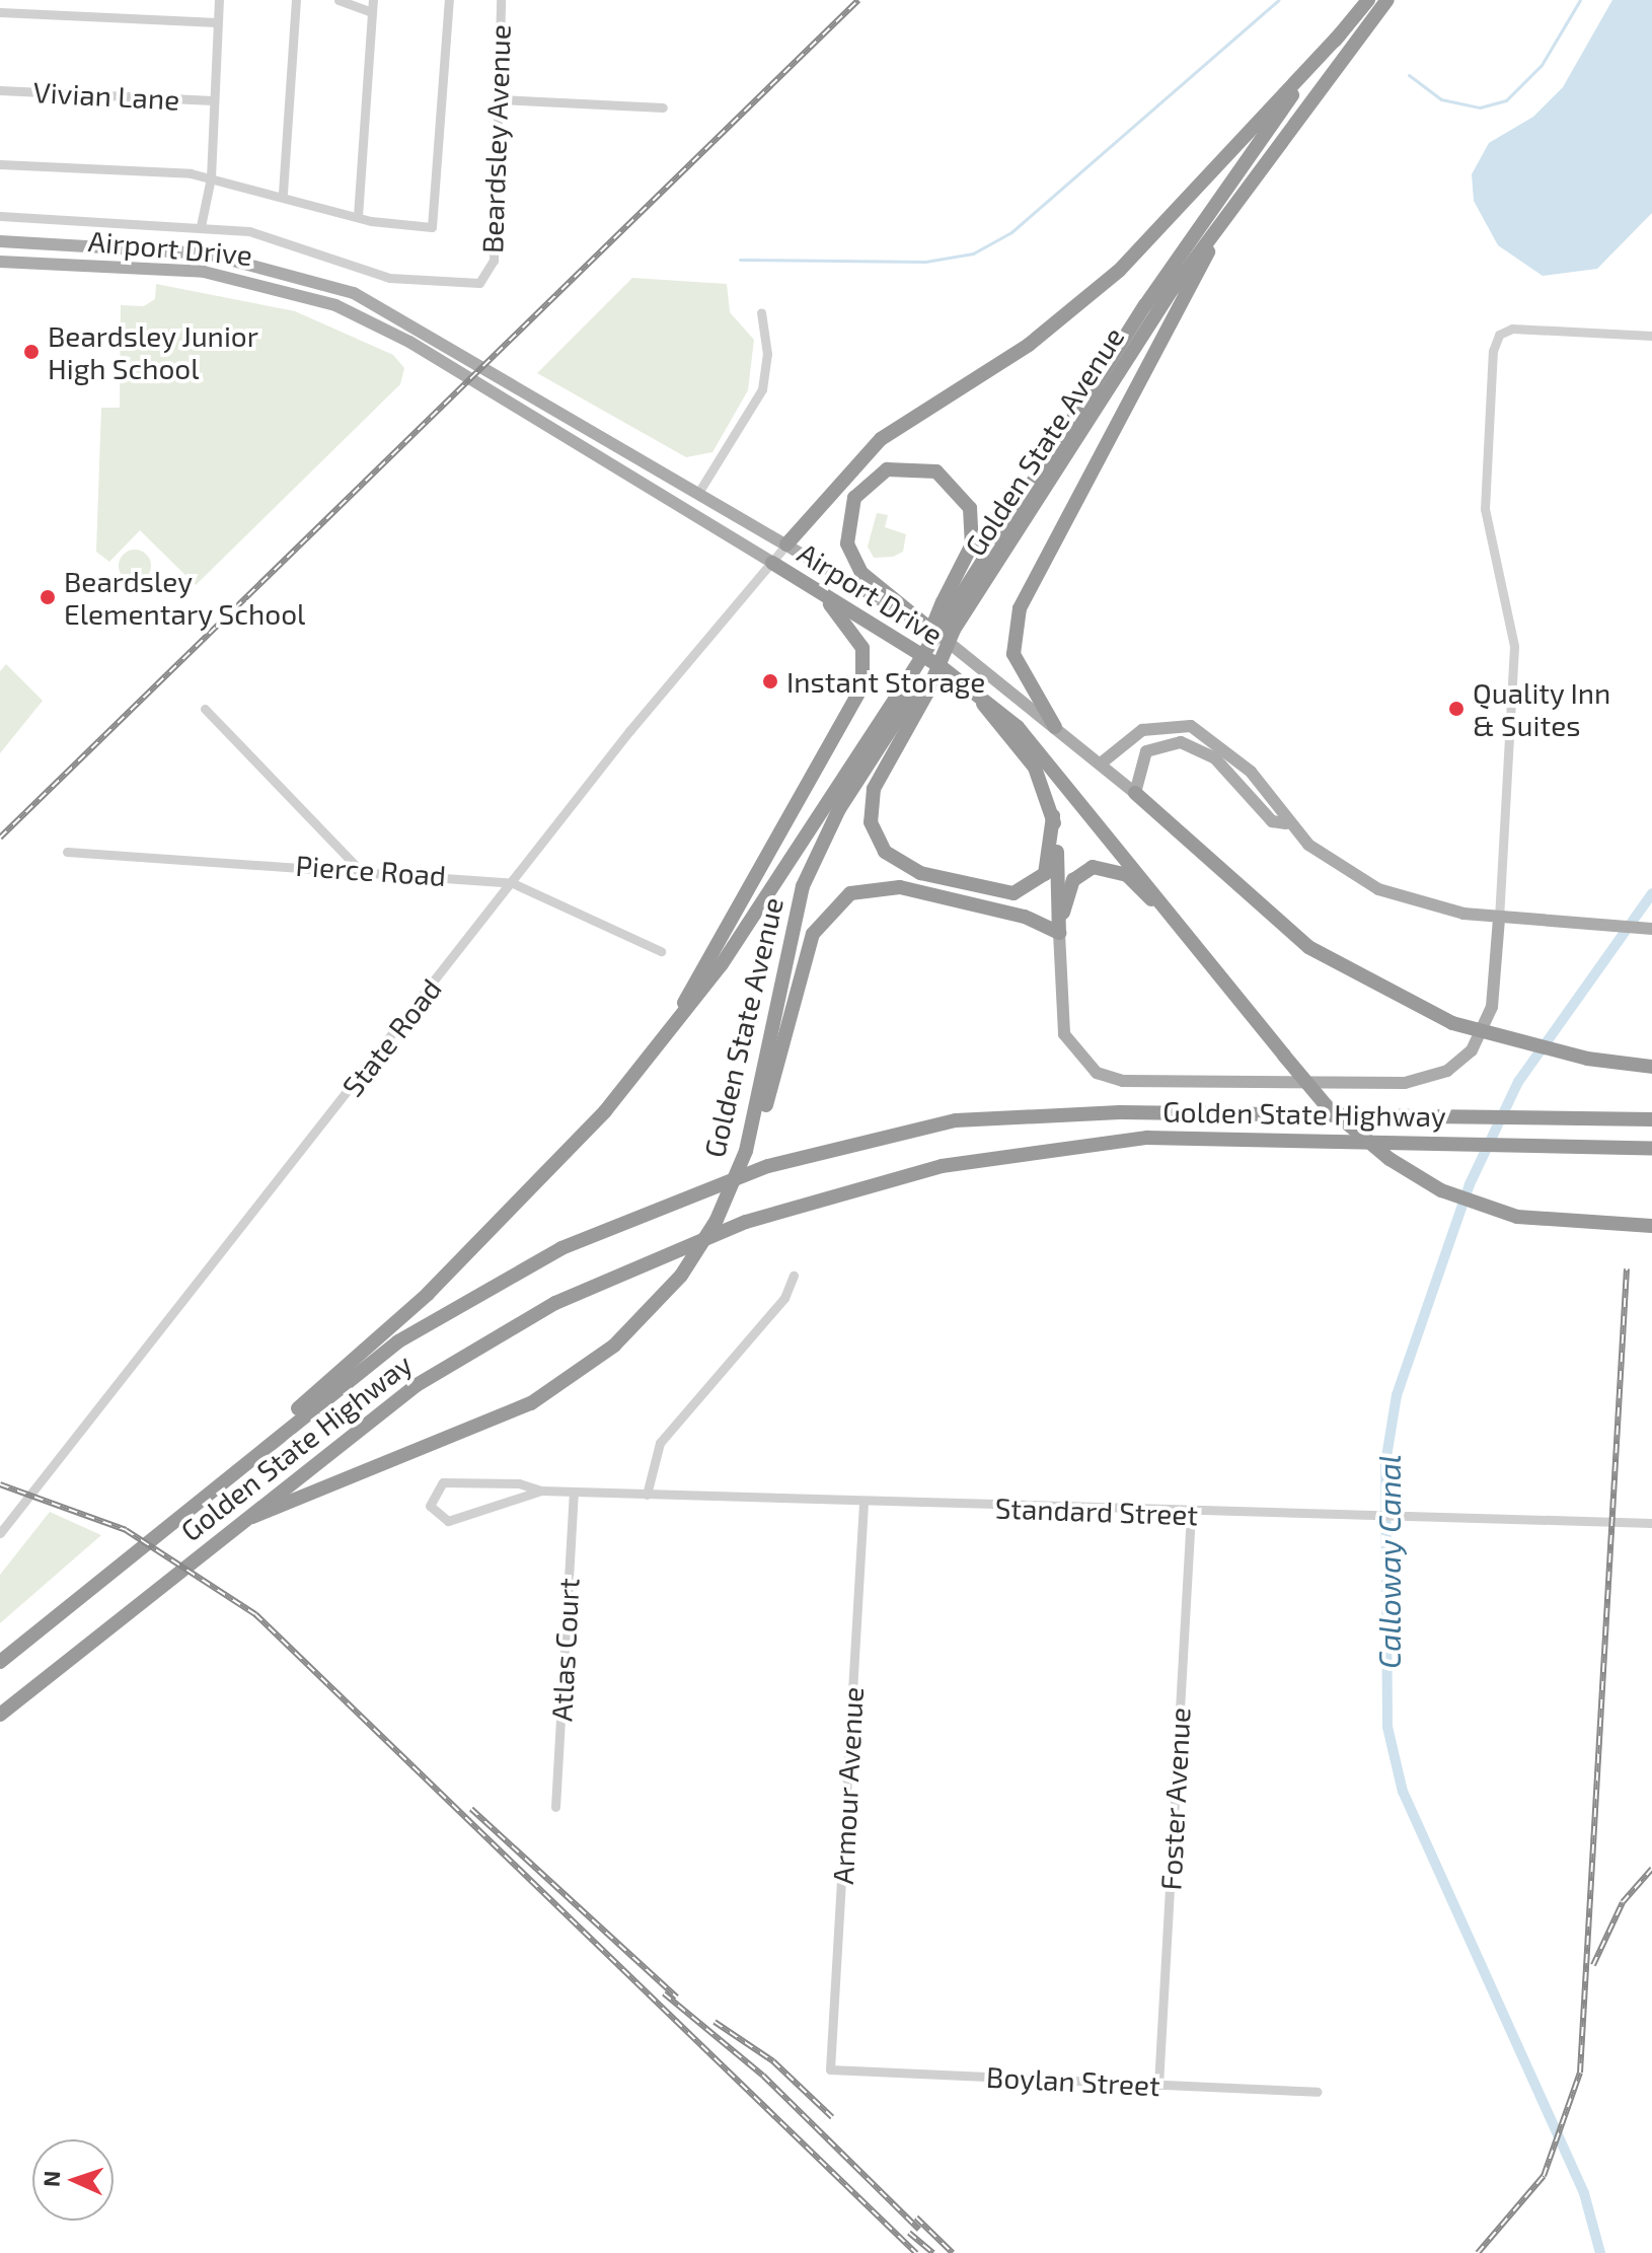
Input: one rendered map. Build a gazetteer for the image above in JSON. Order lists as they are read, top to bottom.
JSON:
{
  "streets": {
    "highway": ["Airport Drive", "Golden State Avenue", "Golden State Highway"],
    "street": [
      "Vivian Lane",
      "Beardsley Avenue",
      "Pierce Road",
      "State Road",
      "Standard Street",
      "Atlas Court",
      "Armour Avenue",
      "Foster Avenue",
      "Boylan Street"
    ]
  },
  "crossings": [
    ["Airport Drive", "State Road"],
    ["Golden State Avenue", "Golden State Highway"],
    ["Pierce Road", "State Road"],
    ["Standard Street", "Atlas Court"],
    ["Standard Street", "Armour Avenue"],
    ["Standard Street", "Foster Avenue"],
    ["Armour Avenue", "Boylan Street"],
    ["Foster Avenue", "Boylan Street"]
  ],
  "water": ["Calloway Canal"],
  "places": [
    "Beardsley Junior High School",
    "Beardsley Elementary School",
    "Instant Storage",
    "Quality Inn & Suites"
  ],
  "north": "left"
}
